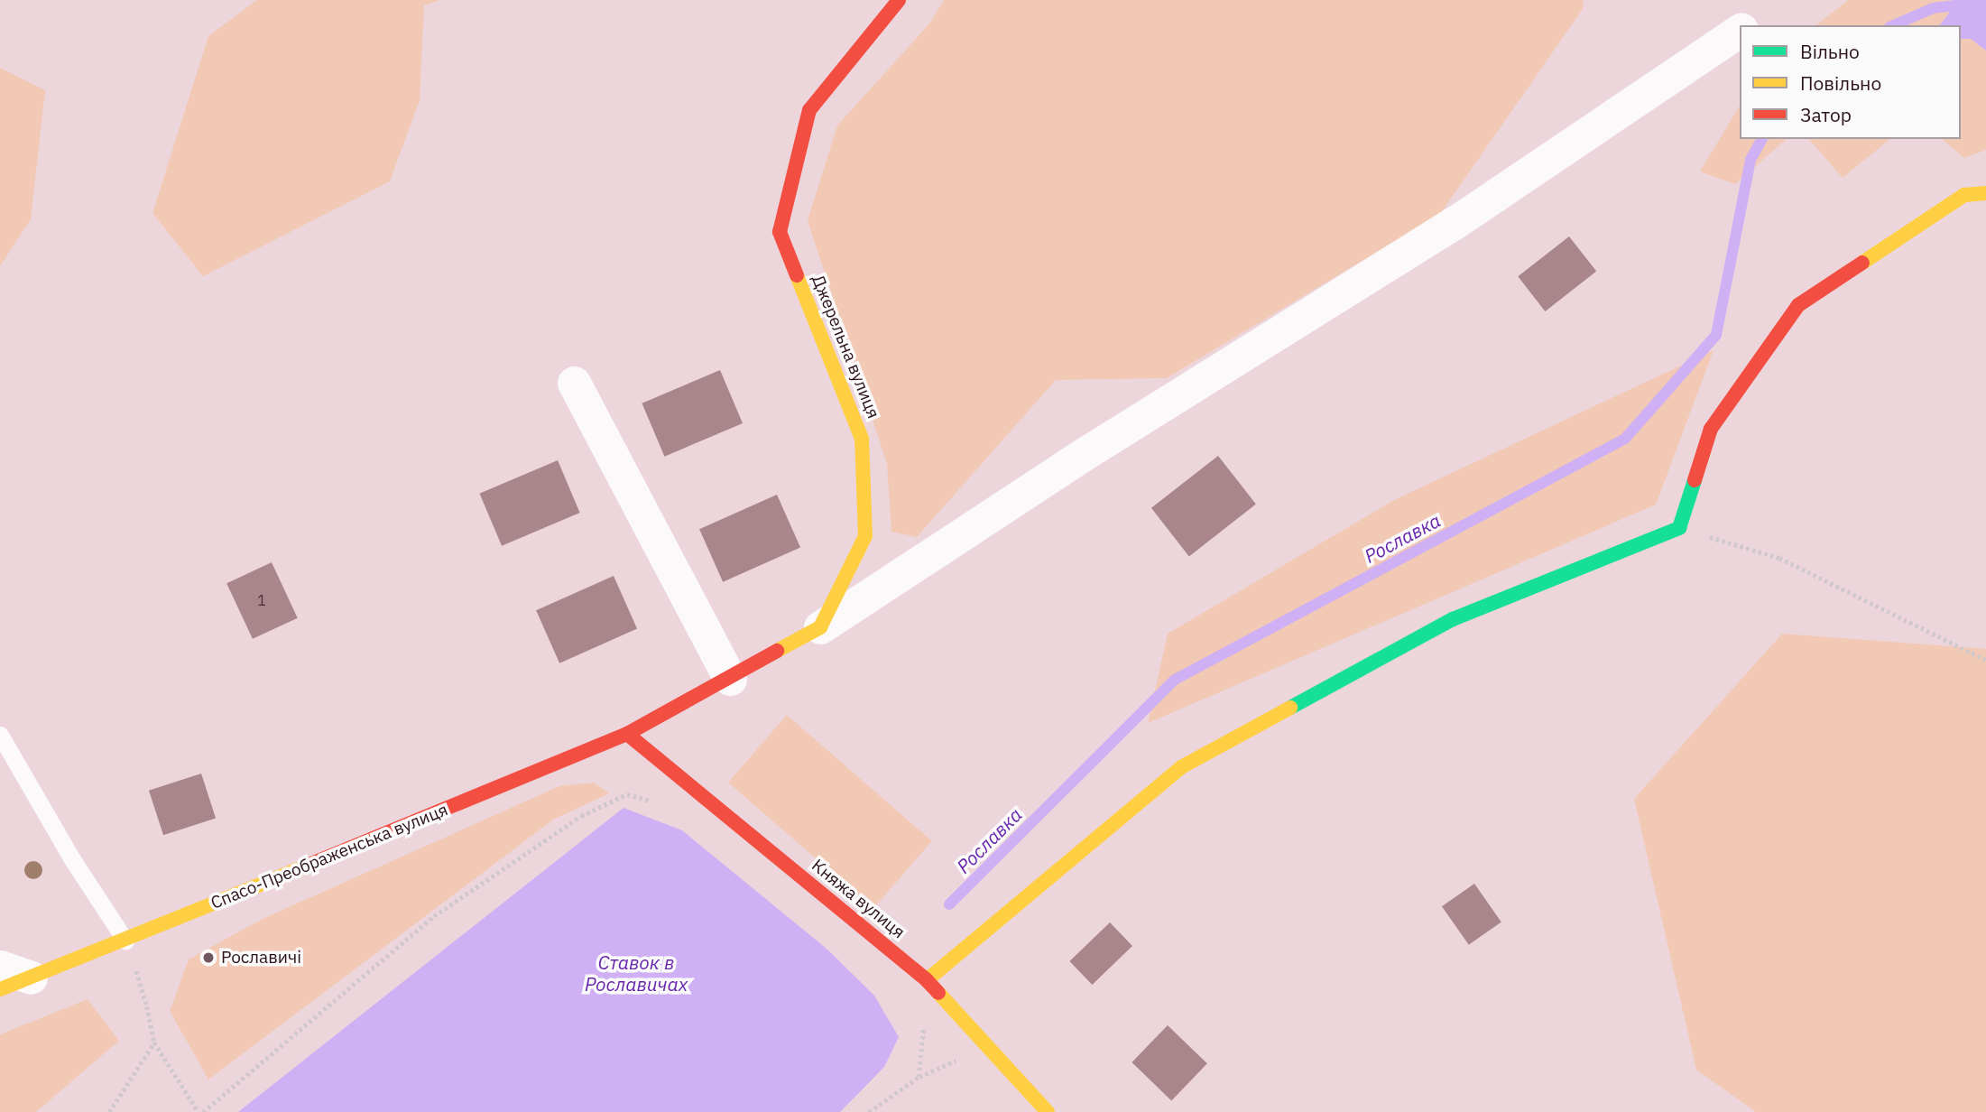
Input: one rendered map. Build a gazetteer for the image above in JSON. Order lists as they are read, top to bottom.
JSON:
{
  "streets": {
    "street": ["Джерельна вулиця", "Спасо-Преображенська вулиця", "Княжа вулиця"]
  },
  "crossings": [
    ["Спасо-Преображенська вулиця", "Княжа вулиця"]
  ],
  "water": ["Рославка", "Ставок в Рославичах"],
  "places": ["Рославичі"],
  "house_numbers": ["1"],
  "legend": ["Вільно", "Повільно", "Затор"]
}
